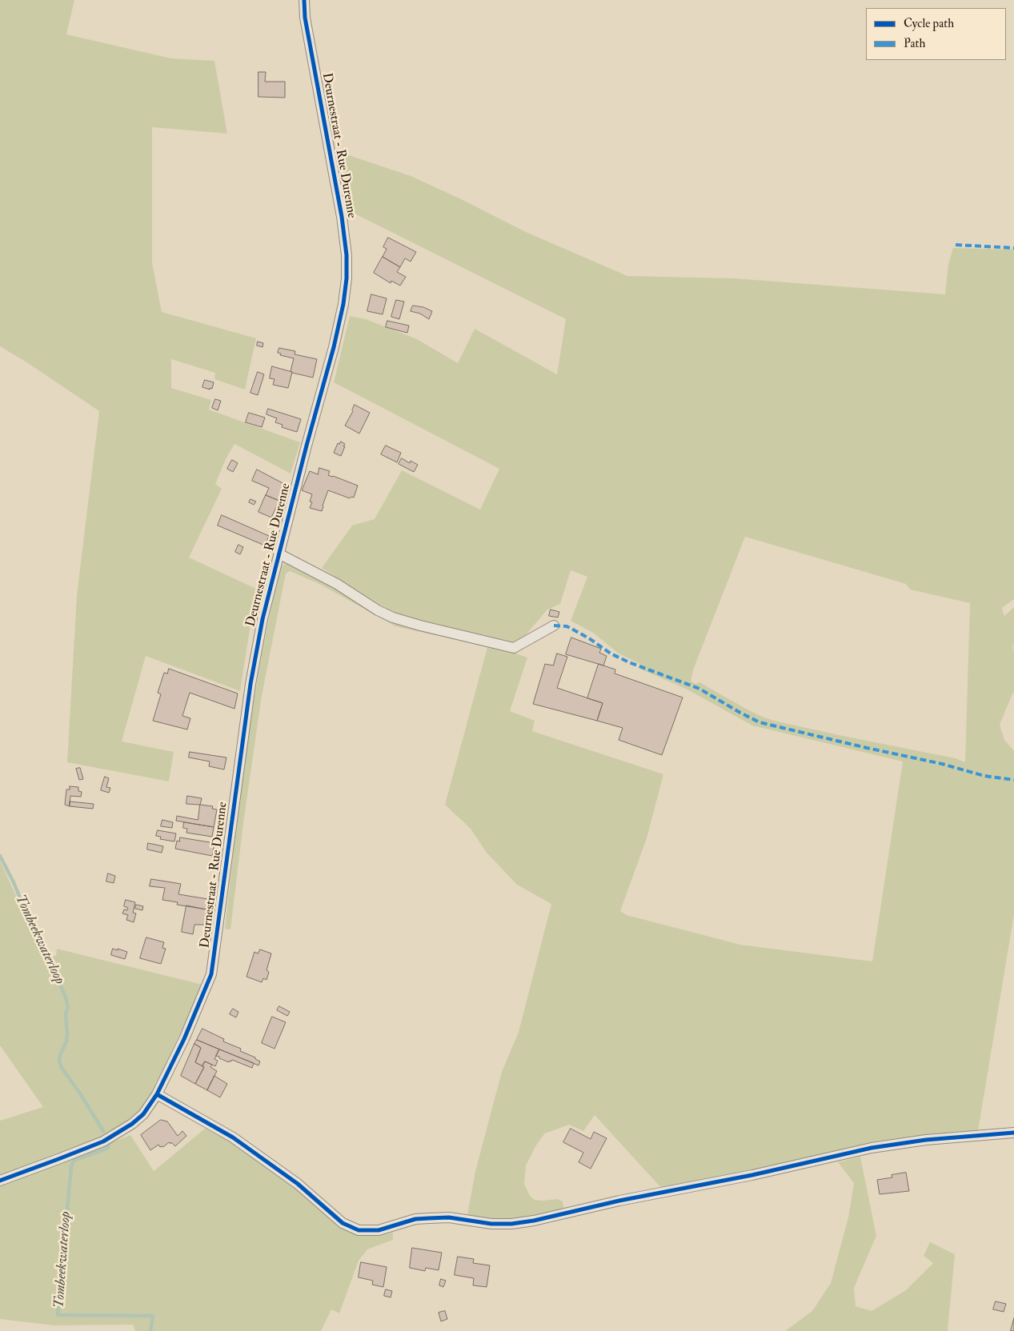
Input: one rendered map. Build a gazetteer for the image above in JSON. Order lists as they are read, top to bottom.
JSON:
{
  "streets": {
    "street": ["Deurnestraat - Rue Durenne"]
  },
  "water": ["Tombeekwaterloop"],
  "legend": ["Cycle path", "Path"]
}
